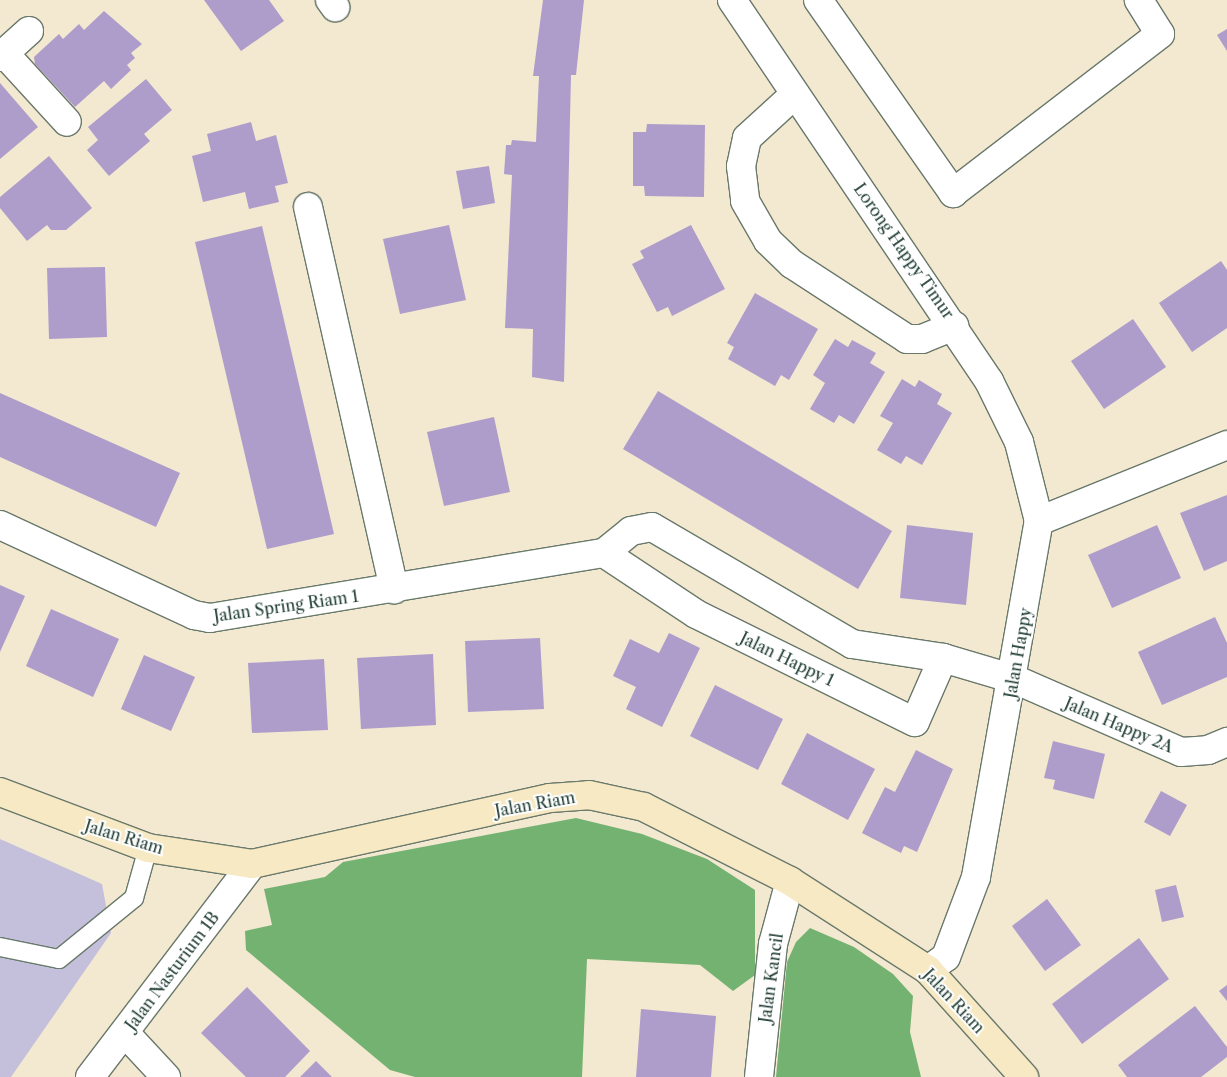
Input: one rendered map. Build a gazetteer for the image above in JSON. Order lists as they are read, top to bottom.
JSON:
{
  "streets": {
    "main road": ["Jalan Riam"],
    "street": [
      "Lorong Happy Timur",
      "Jalan Spring Riam 1",
      "Jalan Happy",
      "Jalan Happy 1",
      "Jalan Happy 2A",
      "Jalan Nasturium 1B",
      "Jalan Kancil"
    ]
  },
  "crossings": [
    ["Lorong Happy Timur", "Jalan Happy"],
    ["Jalan Spring Riam 1", "Jalan Happy 1"],
    ["Jalan Happy", "Jalan Happy 2A"],
    ["Jalan Happy", "Jalan Riam"],
    ["Jalan Riam", "Jalan Nasturium 1B"],
    ["Jalan Riam", "Jalan Kancil"]
  ]
}
